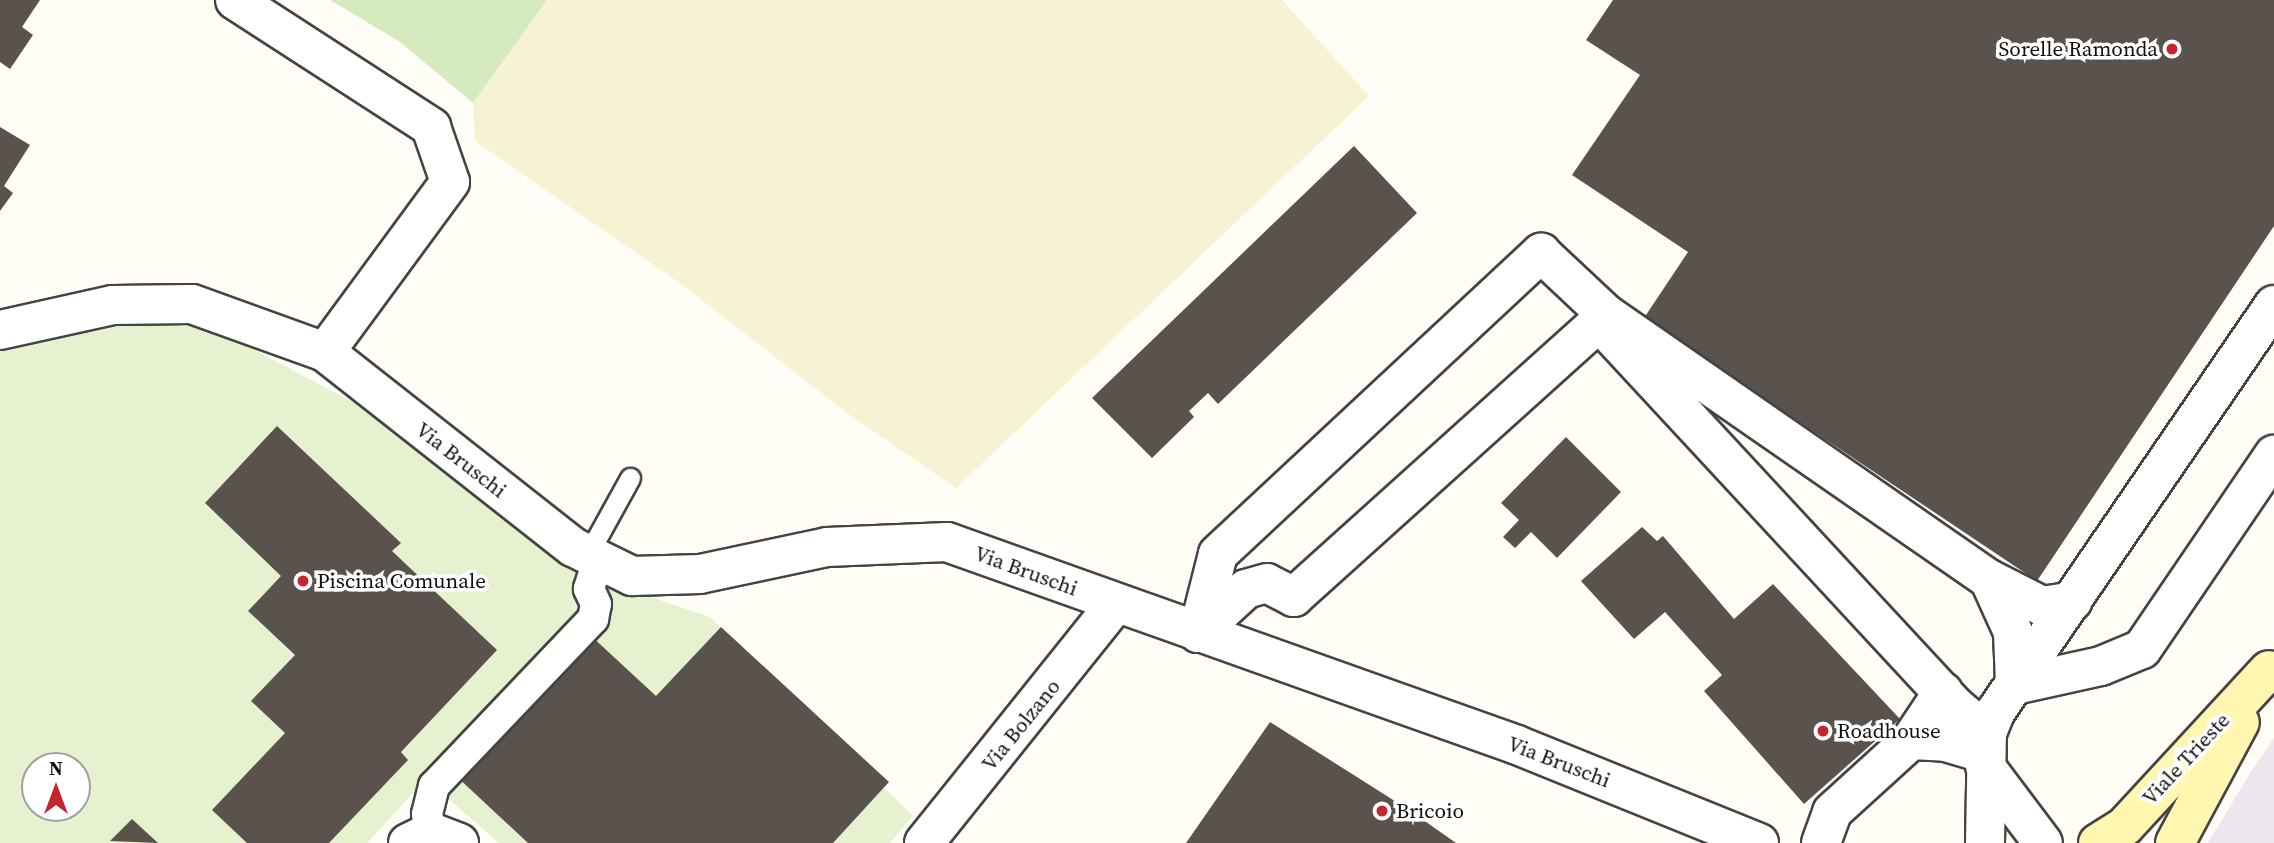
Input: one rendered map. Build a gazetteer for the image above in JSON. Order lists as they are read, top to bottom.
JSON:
{
  "streets": {
    "main road": ["Viale Trieste"],
    "street": ["Via Bruschi", "Via Bolzano"]
  },
  "crossings": [
    ["Via Bruschi", "Via Bolzano"]
  ],
  "places": [
    "Sorelle Ramonda",
    "Piscina Comunale",
    "Roadhouse",
    "Bricoio"
  ],
  "north": "top"
}
